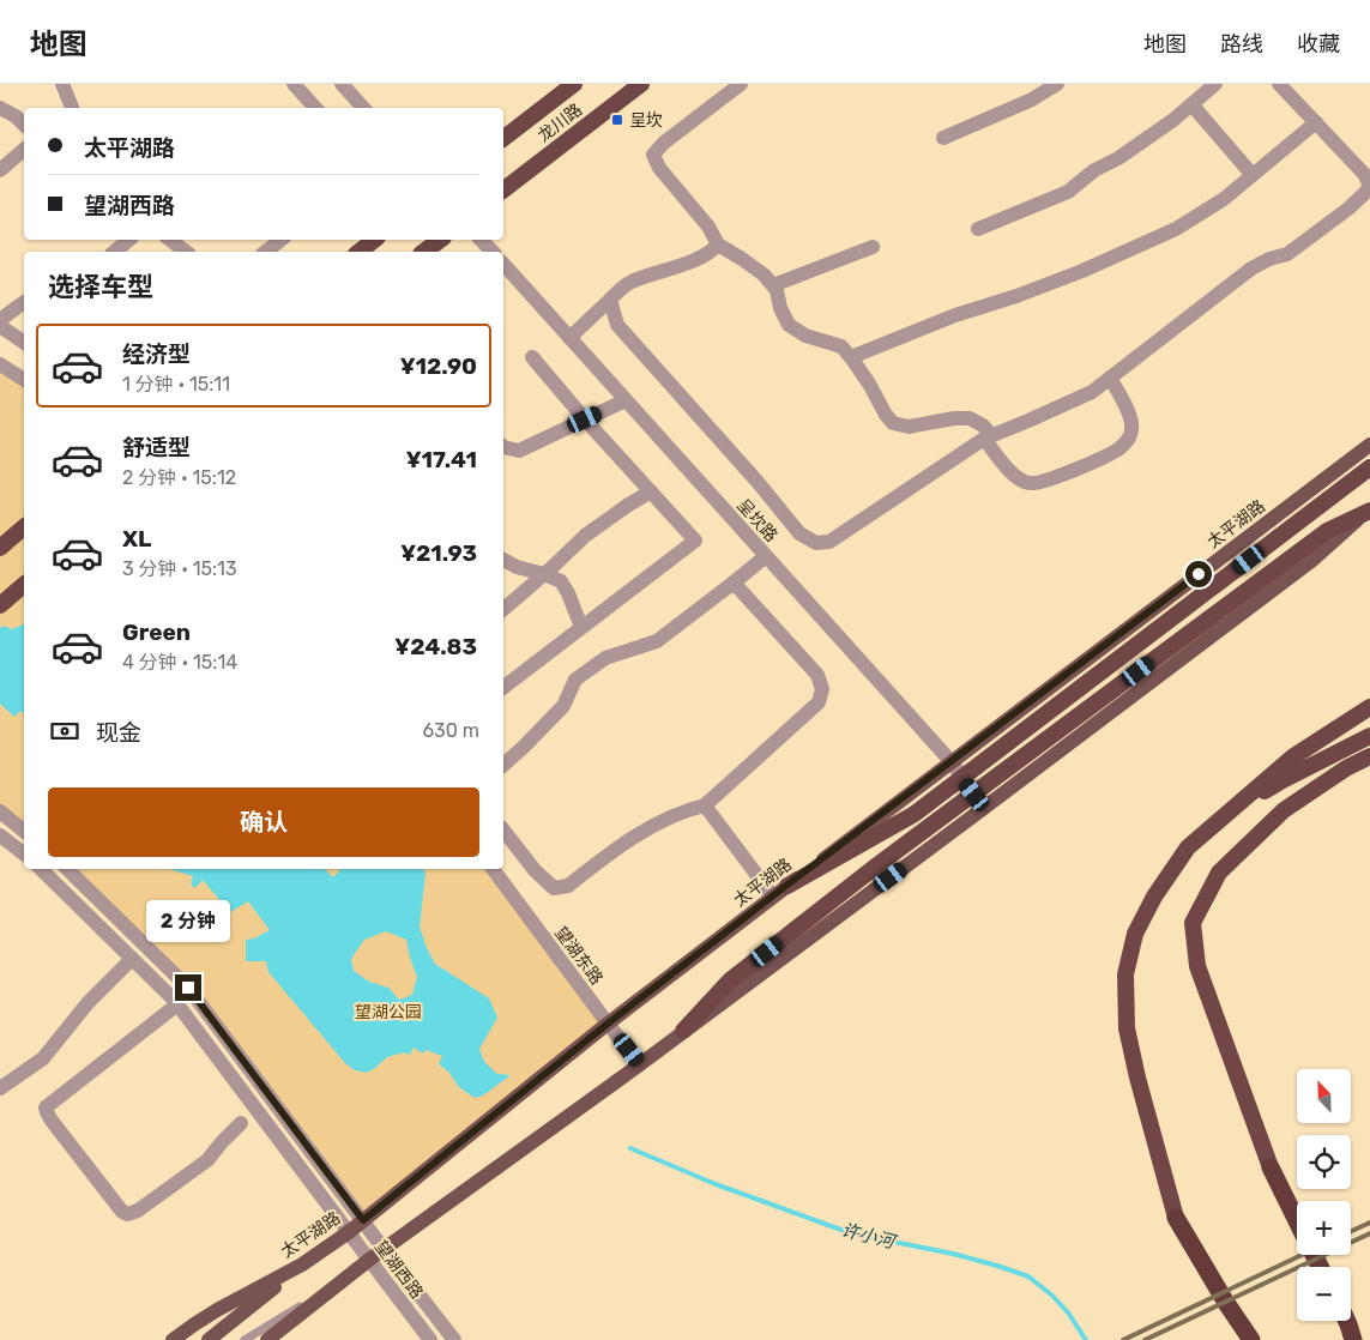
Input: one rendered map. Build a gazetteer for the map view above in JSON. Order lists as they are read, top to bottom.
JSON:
{
  "streets": {
    "highway": ["龙川路"],
    "main road": ["太平湖路"],
    "street": ["呈坎路", "望湖东路", "望湖西路"]
  },
  "crossings": [
    ["呈坎路", "太平湖路"],
    ["太平湖路", "望湖东路"],
    ["太平湖路", "望湖西路"]
  ],
  "water": ["许小河"],
  "parks": ["望湖公园"],
  "places": {
    "transit": ["呈坎"]
  },
  "north": "top",
  "page": {
    "header": "地图",
    "nav": ["地图", "路线", "收藏"],
    "banner": ["太平湖路", "望湖西路"],
    "heading": "选择车型",
    "list": [
      {
        "name": "经济型",
        "note": "1 分钟 · 15:11",
        "value": "¥12.90"
      },
      {
        "name": "舒适型",
        "note": "2 分钟 · 15:12",
        "value": "¥17.41"
      },
      {
        "name": "XL",
        "note": "3 分钟 · 15:13",
        "value": "¥21.93"
      },
      {
        "name": "Green",
        "note": "4 分钟 · 15:14",
        "value": "¥24.83"
      }
    ],
    "pay": ["现金", "630 m"],
    "buttons": "确认",
    "bubble": "2 分钟",
    "map_buttons": ["+", "−"]
  }
}
